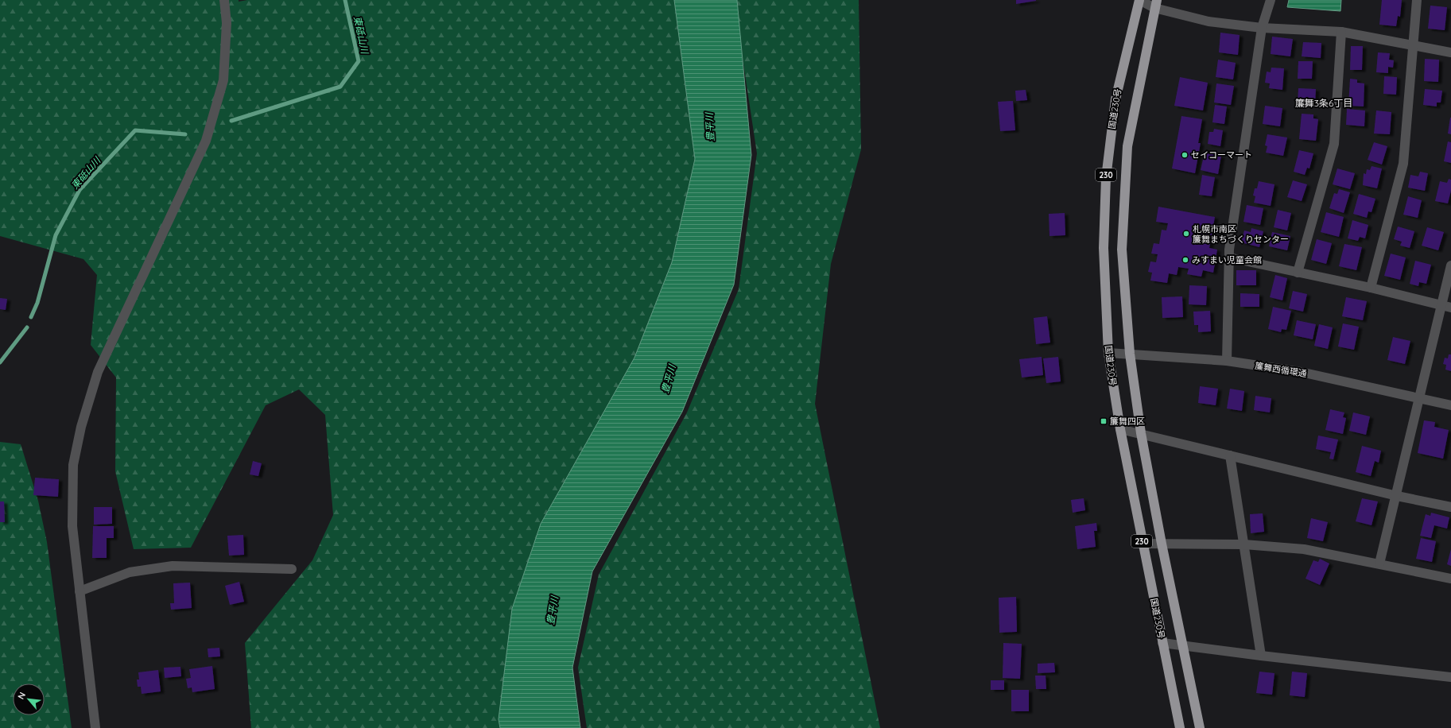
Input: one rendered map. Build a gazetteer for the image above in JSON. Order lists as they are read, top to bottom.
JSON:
{
  "streets": {
    "highway": ["国道230号", "230"],
    "street": ["簾舞西循環通"]
  },
  "crossings": [
    ["国道230号", "簾舞西循環通"],
    ["230", "簾舞西循環通"]
  ],
  "districts": ["簾舞3条6丁目"],
  "water": ["東砥山川", "豊平川"],
  "places": {
    "other": ["セイコーマート", "札幌市南区 簾舞まちづくりセンター", "みすまい児童会館"],
    "transit": ["簾舞四区"]
  },
  "north": "top left"
}
